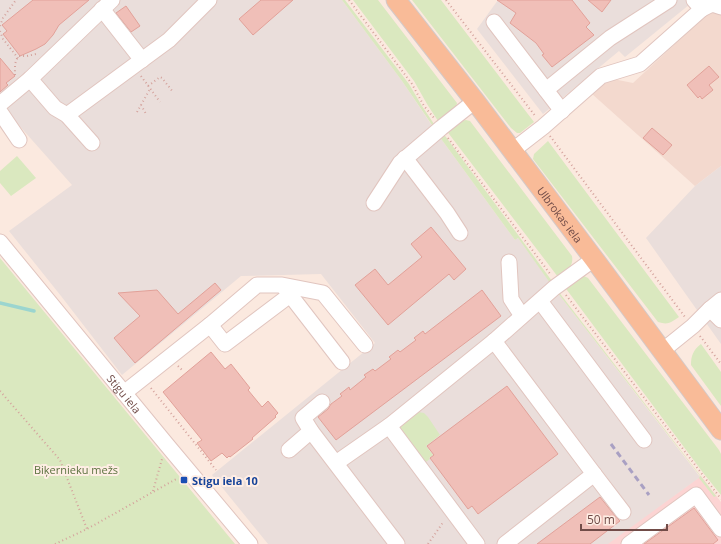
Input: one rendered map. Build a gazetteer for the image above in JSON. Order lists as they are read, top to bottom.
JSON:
{
  "streets": {
    "main road": ["Ulbrokas iela"],
    "street": ["Stigu iela"]
  },
  "parks": ["Biķernieku mežs"],
  "places": {
    "transit": ["Stigu iela 10"]
  },
  "scale_bar": "50 m"
}
